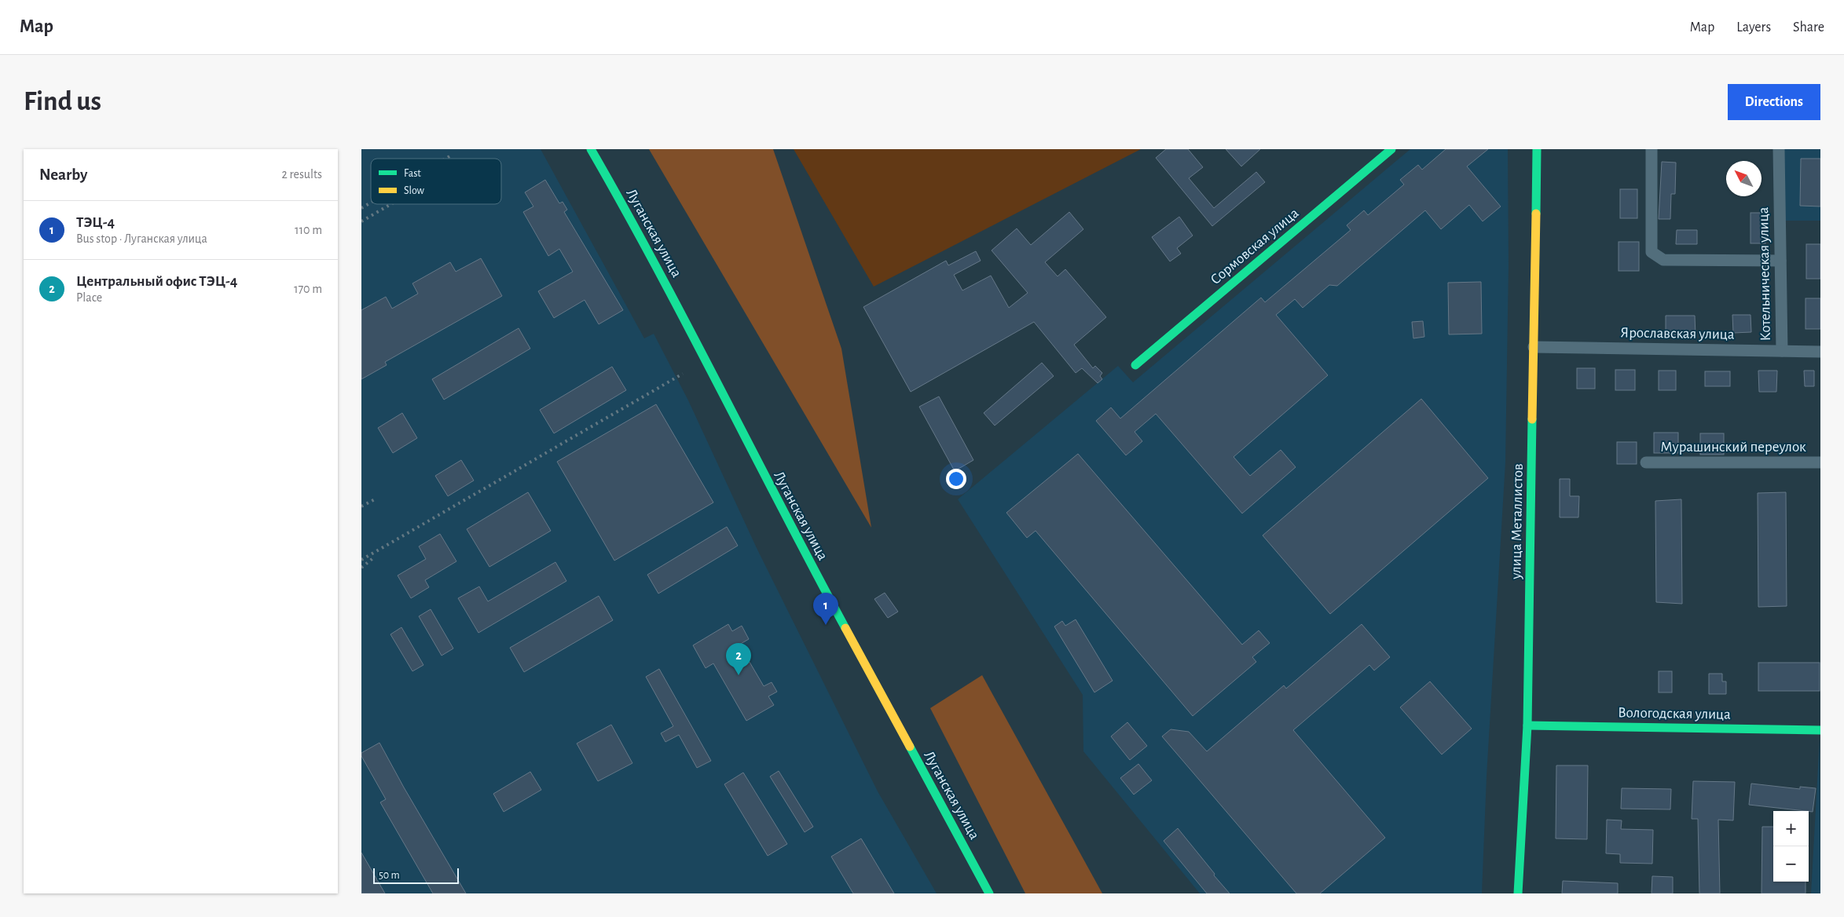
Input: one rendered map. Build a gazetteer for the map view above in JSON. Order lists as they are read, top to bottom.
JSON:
{
  "streets": {
    "main road": [
      "Луганская улица",
      "Сормовская улица",
      "улица Металлистов",
      "Вологодская улица"
    ],
    "street": ["Котельническая улица", "Ярославская улица", "Мурашинский переулок"]
  },
  "crossings": [
    ["Котельническая улица", "Ярославская улица"],
    ["Ярославская улица", "улица Металлистов"],
    ["улица Металлистов", "Вологодская улица"]
  ],
  "legend": ["Fast", "Slow"],
  "scale_bar": "50 m",
  "north": "top left",
  "page": {
    "header": "Map",
    "nav": ["Map", "Layers", "Share"],
    "buttons": "Directions",
    "title": "Find us",
    "heading": ["Nearby", "2 results"],
    "list": [
      {
        "mark": "1",
        "name": "ТЭЦ-4",
        "note": "Bus stop · Луганская улица",
        "value": "110 m"
      },
      {
        "mark": "2",
        "name": "Центральный офис ТЭЦ-4",
        "note": "Place",
        "value": "170 m"
      }
    ],
    "pins": ["1", "2"],
    "map_buttons": ["+", "−"],
    "scale": "50 m"
  }
}
